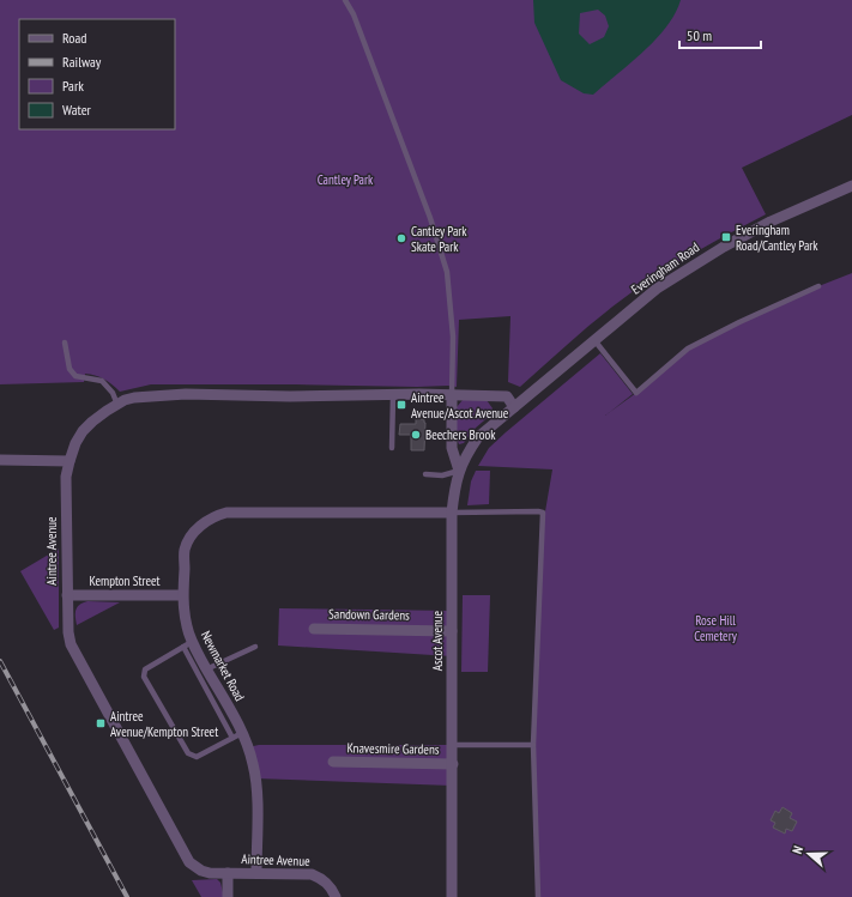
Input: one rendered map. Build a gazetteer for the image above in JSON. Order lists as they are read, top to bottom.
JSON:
{
  "streets": {
    "street": [
      "Everingham Road",
      "Aintree Avenue",
      "Kempton Street",
      "Sandown Gardens",
      "Ascot Avenue",
      "Newmarket Road",
      "Knavesmire Gardens"
    ]
  },
  "crossings": [
    ["Everingham Road", "Aintree Avenue"],
    ["Everingham Road", "Ascot Avenue"],
    ["Aintree Avenue", "Kempton Street"],
    ["Aintree Avenue", "Ascot Avenue"],
    ["Aintree Avenue", "Newmarket Road"],
    ["Kempton Street", "Newmarket Road"],
    ["Sandown Gardens", "Ascot Avenue"],
    ["Ascot Avenue", "Newmarket Road"],
    ["Ascot Avenue", "Knavesmire Gardens"]
  ],
  "parks": ["Cantley Park", "Rose Hill Cemetery"],
  "places": {
    "transit": ["Everingham Road/Cantley Park", "Aintree Avenue/Ascot Avenue", "Aintree Avenue/Kempton Street"],
    "other": ["Cantley Park Skate Park", "Beechers Brook"]
  },
  "legend": [
    "Road",
    "Railway",
    "Park",
    "Water"
  ],
  "scale_bar": "50 m",
  "north": "left"
}
